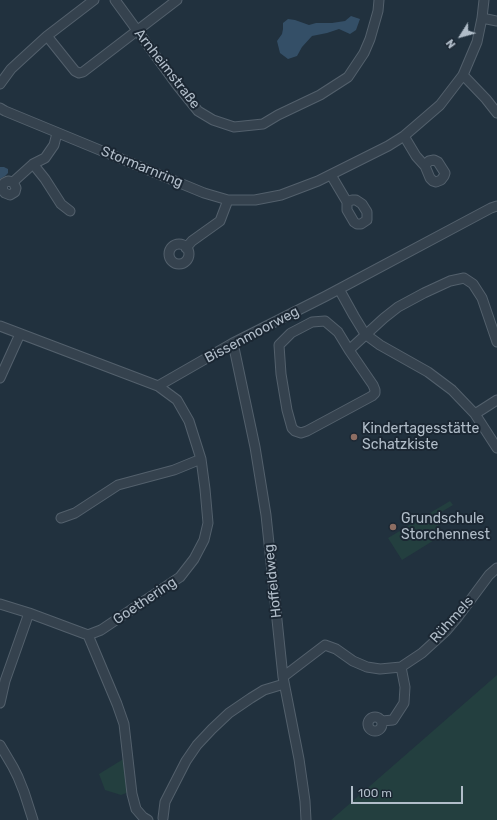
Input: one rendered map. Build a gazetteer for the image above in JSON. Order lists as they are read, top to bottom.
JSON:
{
  "streets": {
    "street": [
      "Arnheimstraße",
      "Stormarnring",
      "Bissenmoorweg",
      "Hoffeldweg",
      "Goethering",
      "Rühmels"
    ]
  },
  "crossings": [
    ["Bissenmoorweg", "Hoffeldweg"],
    ["Bissenmoorweg", "Goethering"],
    ["Hoffeldweg", "Rühmels"]
  ],
  "places": ["Kindertagesstätte Schatzkiste", "Grundschule Storchennest"],
  "scale_bar": "100 m",
  "north": "bottom left"
}
